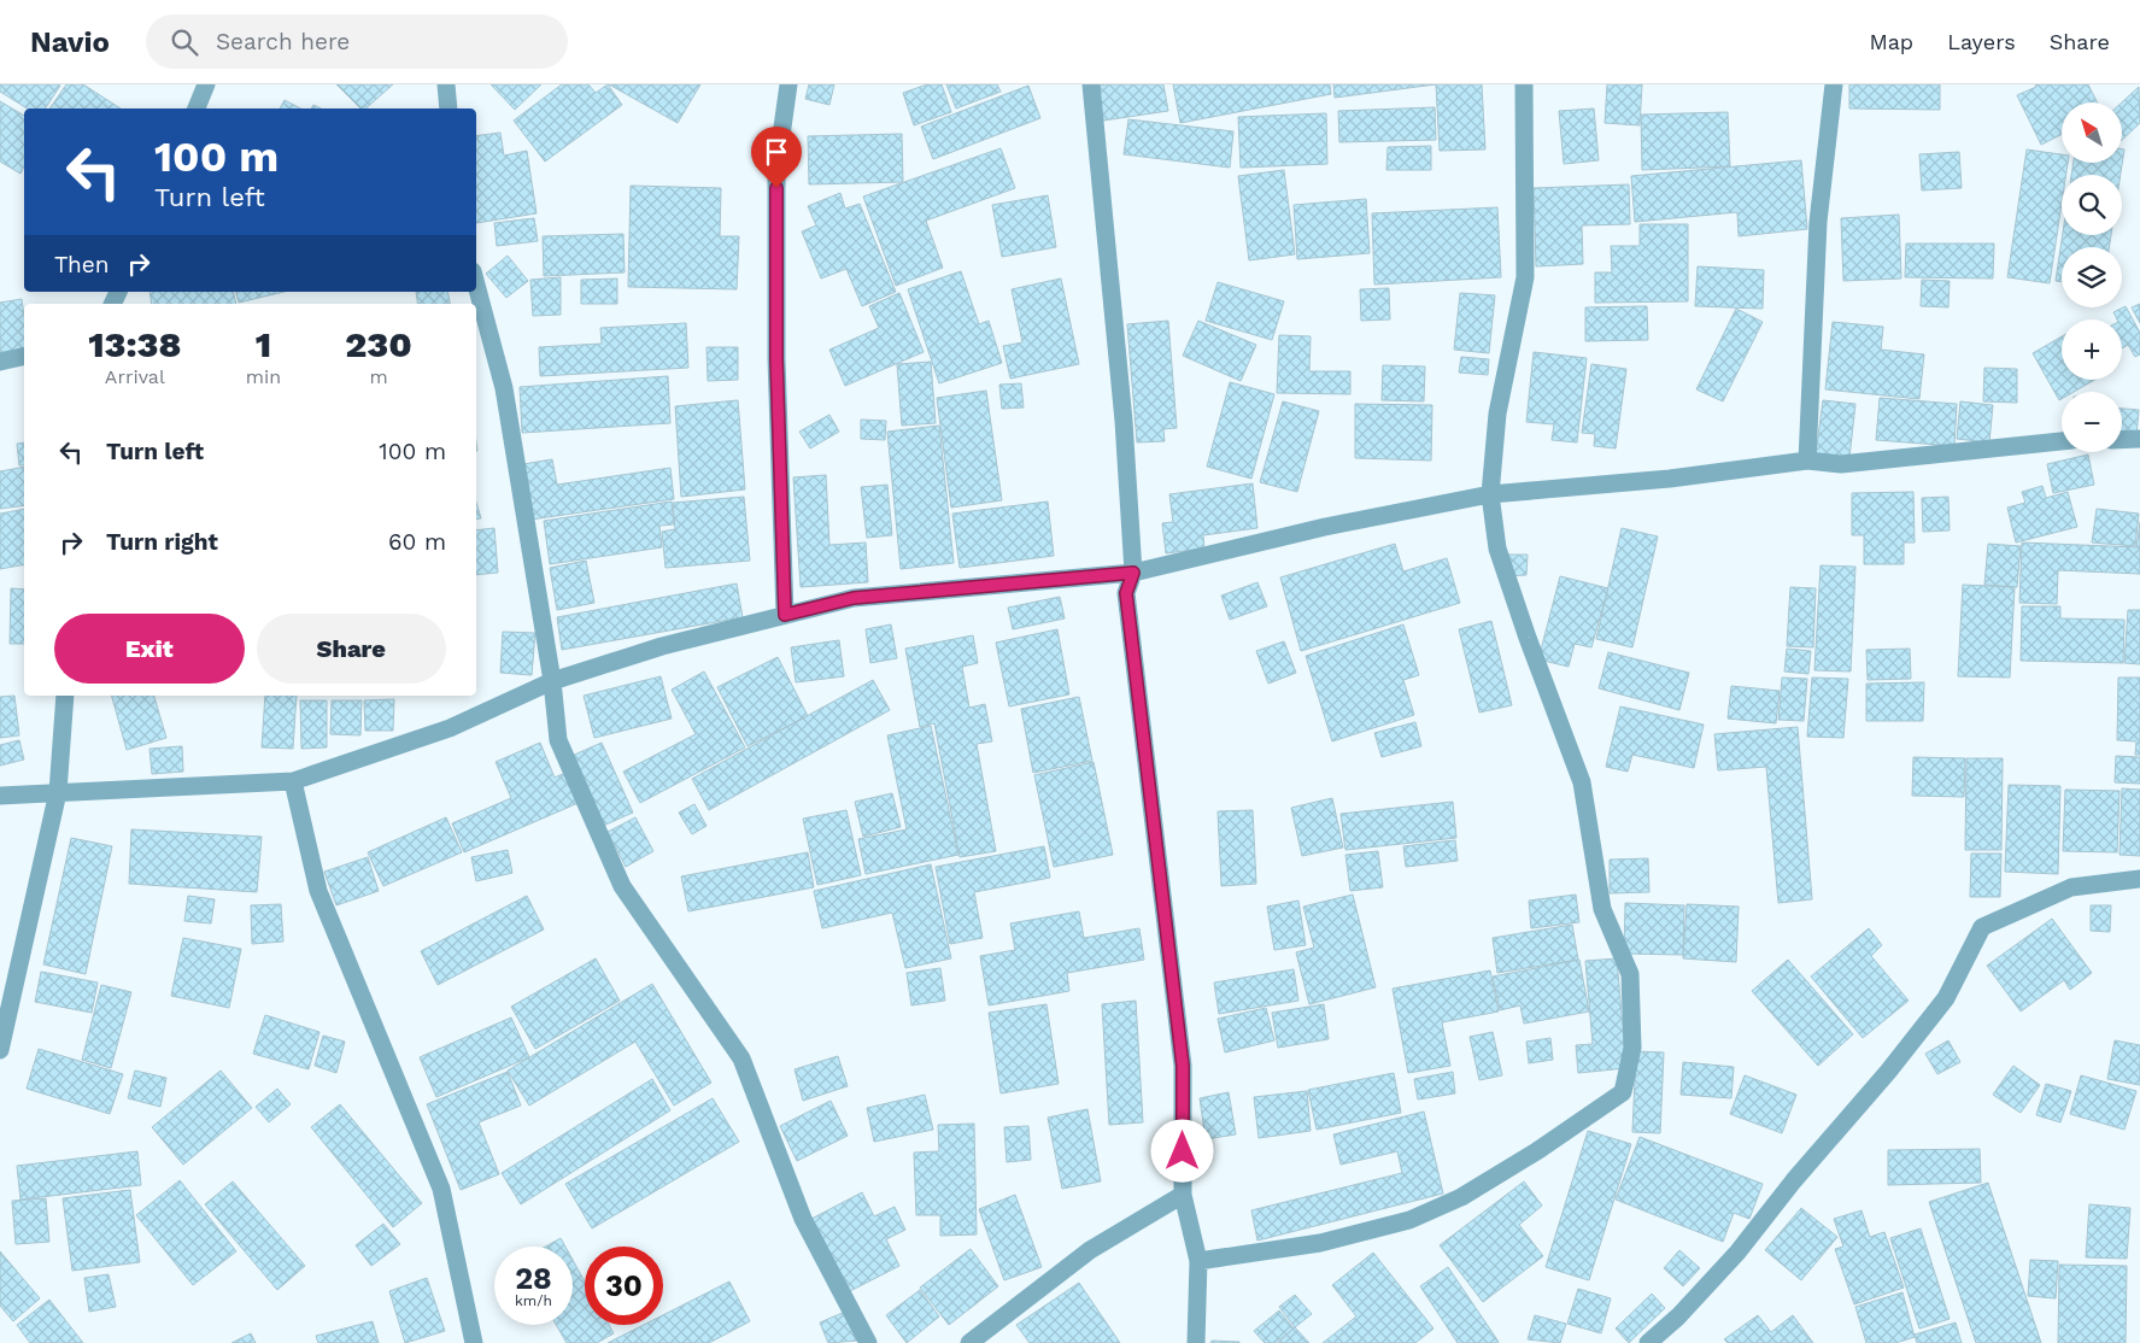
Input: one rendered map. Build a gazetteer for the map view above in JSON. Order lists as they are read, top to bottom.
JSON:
{
  "north": "top left",
  "page": {
    "header": "Navio",
    "search": "Search here",
    "nav": ["Map", "Layers", "Share"],
    "map_buttons": ["+", "−"],
    "turn": ["100 m", "Turn left"],
    "then": "Then",
    "eta": [
      "13:38",
      "Arrival",
      "1",
      "min",
      "230",
      "m"
    ],
    "list": [
      {
        "name": "Turn left",
        "value": "100 m"
      },
      {
        "name": "Turn right",
        "value": "60 m"
      }
    ],
    "buttons": ["Exit", "Share"],
    "speed": "28 km/h",
    "limit": "30"
  }
}
